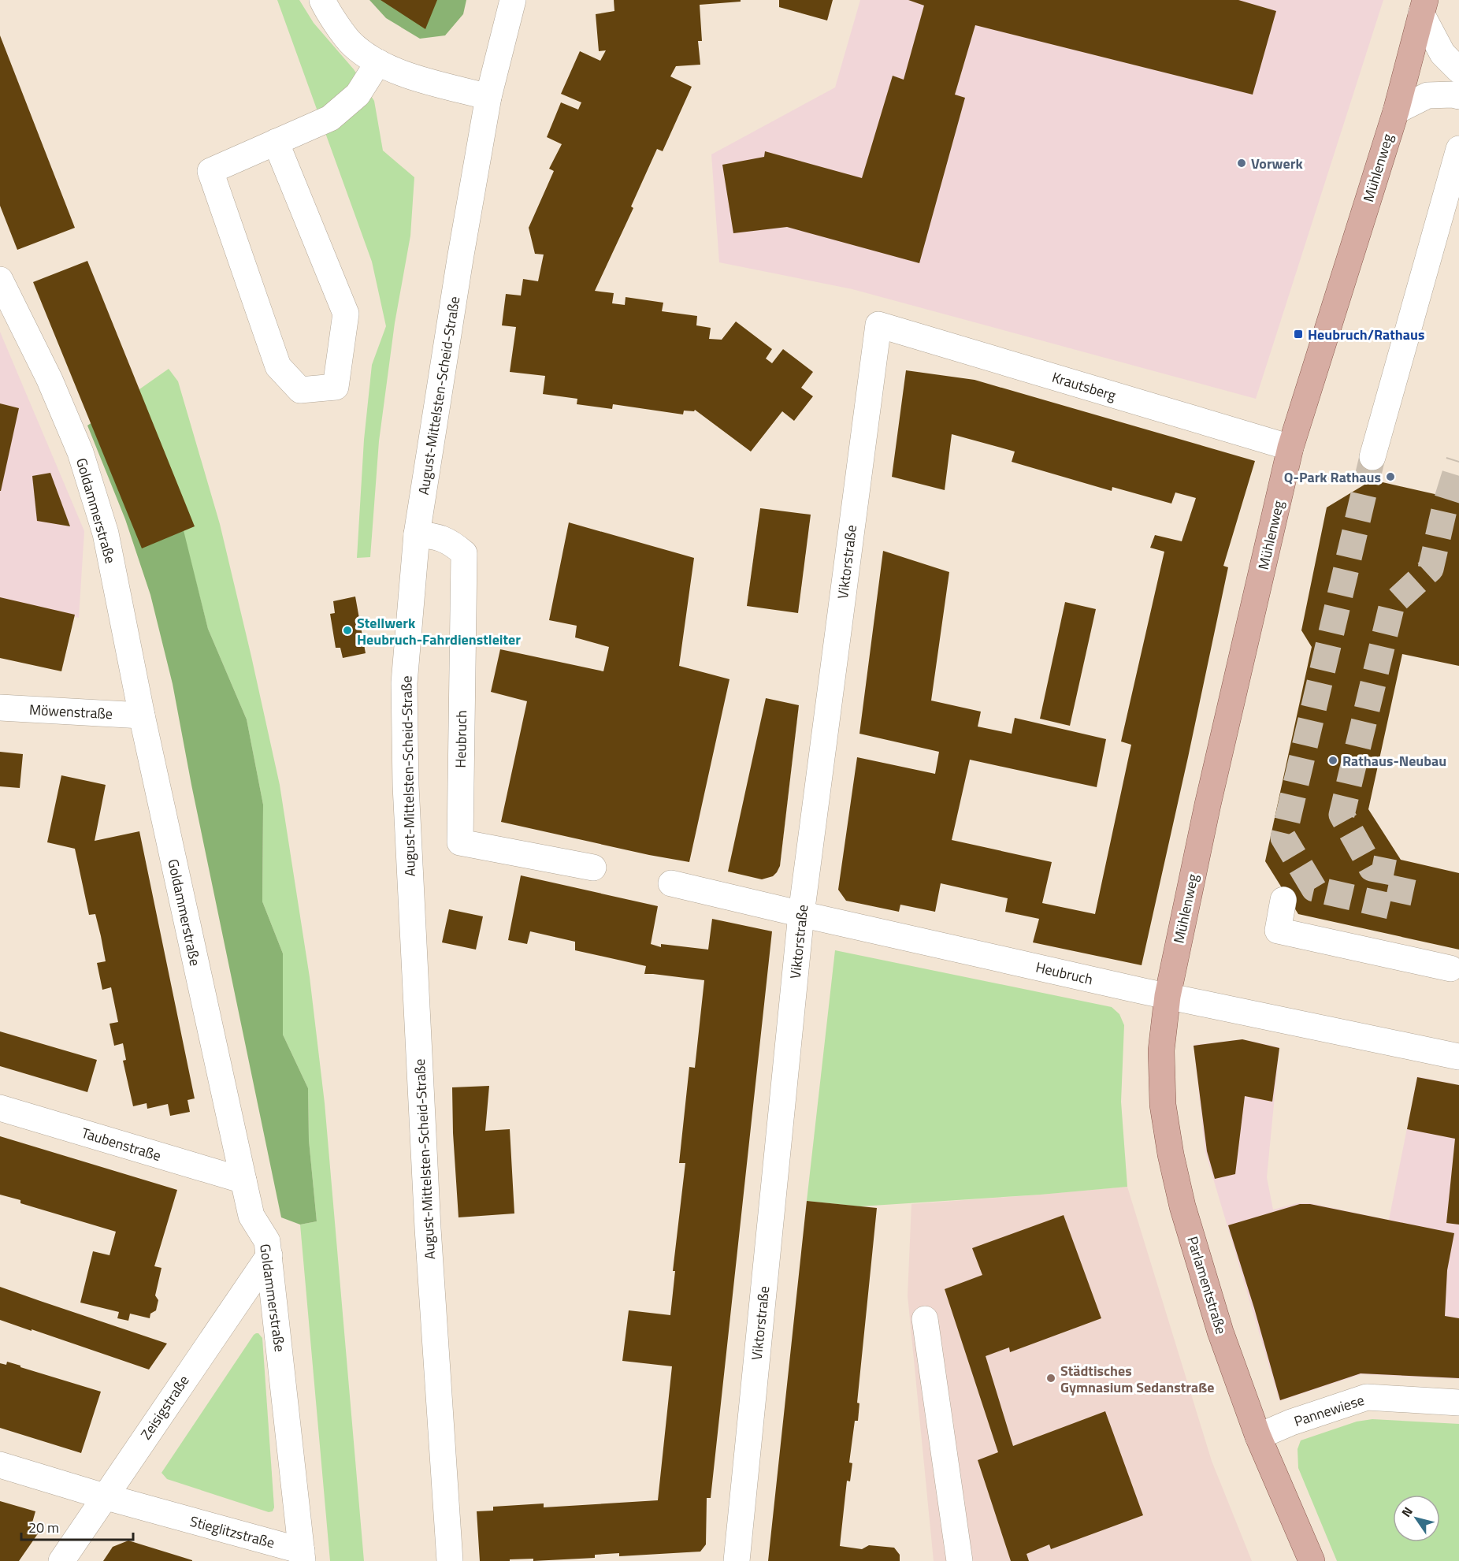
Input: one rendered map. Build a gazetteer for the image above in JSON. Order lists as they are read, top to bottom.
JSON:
{
  "streets": {
    "main road": ["Mühlenweg", "Parlamentstraße"],
    "street": [
      "Krautsberg",
      "August-Mittelsten-Scheid-Straße",
      "Goldammerstraße",
      "Viktorstraße",
      "Möwenstraße",
      "Heubruch",
      "Taubenstraße",
      "Zeisigstraße",
      "Pannewiese",
      "Stieglitzstraße"
    ]
  },
  "crossings": [
    ["Mühlenweg", "Krautsberg"],
    ["Mühlenweg", "Heubruch"],
    ["Mühlenweg", "Parlamentstraße"],
    ["Krautsberg", "Viktorstraße"],
    ["August-Mittelsten-Scheid-Straße", "Heubruch"],
    ["Goldammerstraße", "Möwenstraße"],
    ["Goldammerstraße", "Taubenstraße"],
    ["Goldammerstraße", "Zeisigstraße"],
    ["Goldammerstraße", "Stieglitzstraße"],
    ["Viktorstraße", "Heubruch"],
    ["Heubruch", "Parlamentstraße"],
    ["Parlamentstraße", "Pannewiese"],
    ["Zeisigstraße", "Stieglitzstraße"]
  ],
  "places": {
    "other": [
      "Vorwerk",
      "Q-Park Rathaus",
      "Stellwerk Heubruch-Fahrdienstleiter",
      "Rathaus-Neubau",
      "Städtisches Gymnasium Sedanstraße"
    ],
    "transit": ["Heubruch/Rathaus"]
  },
  "scale_bar": "20 m",
  "north": "top left"
}
